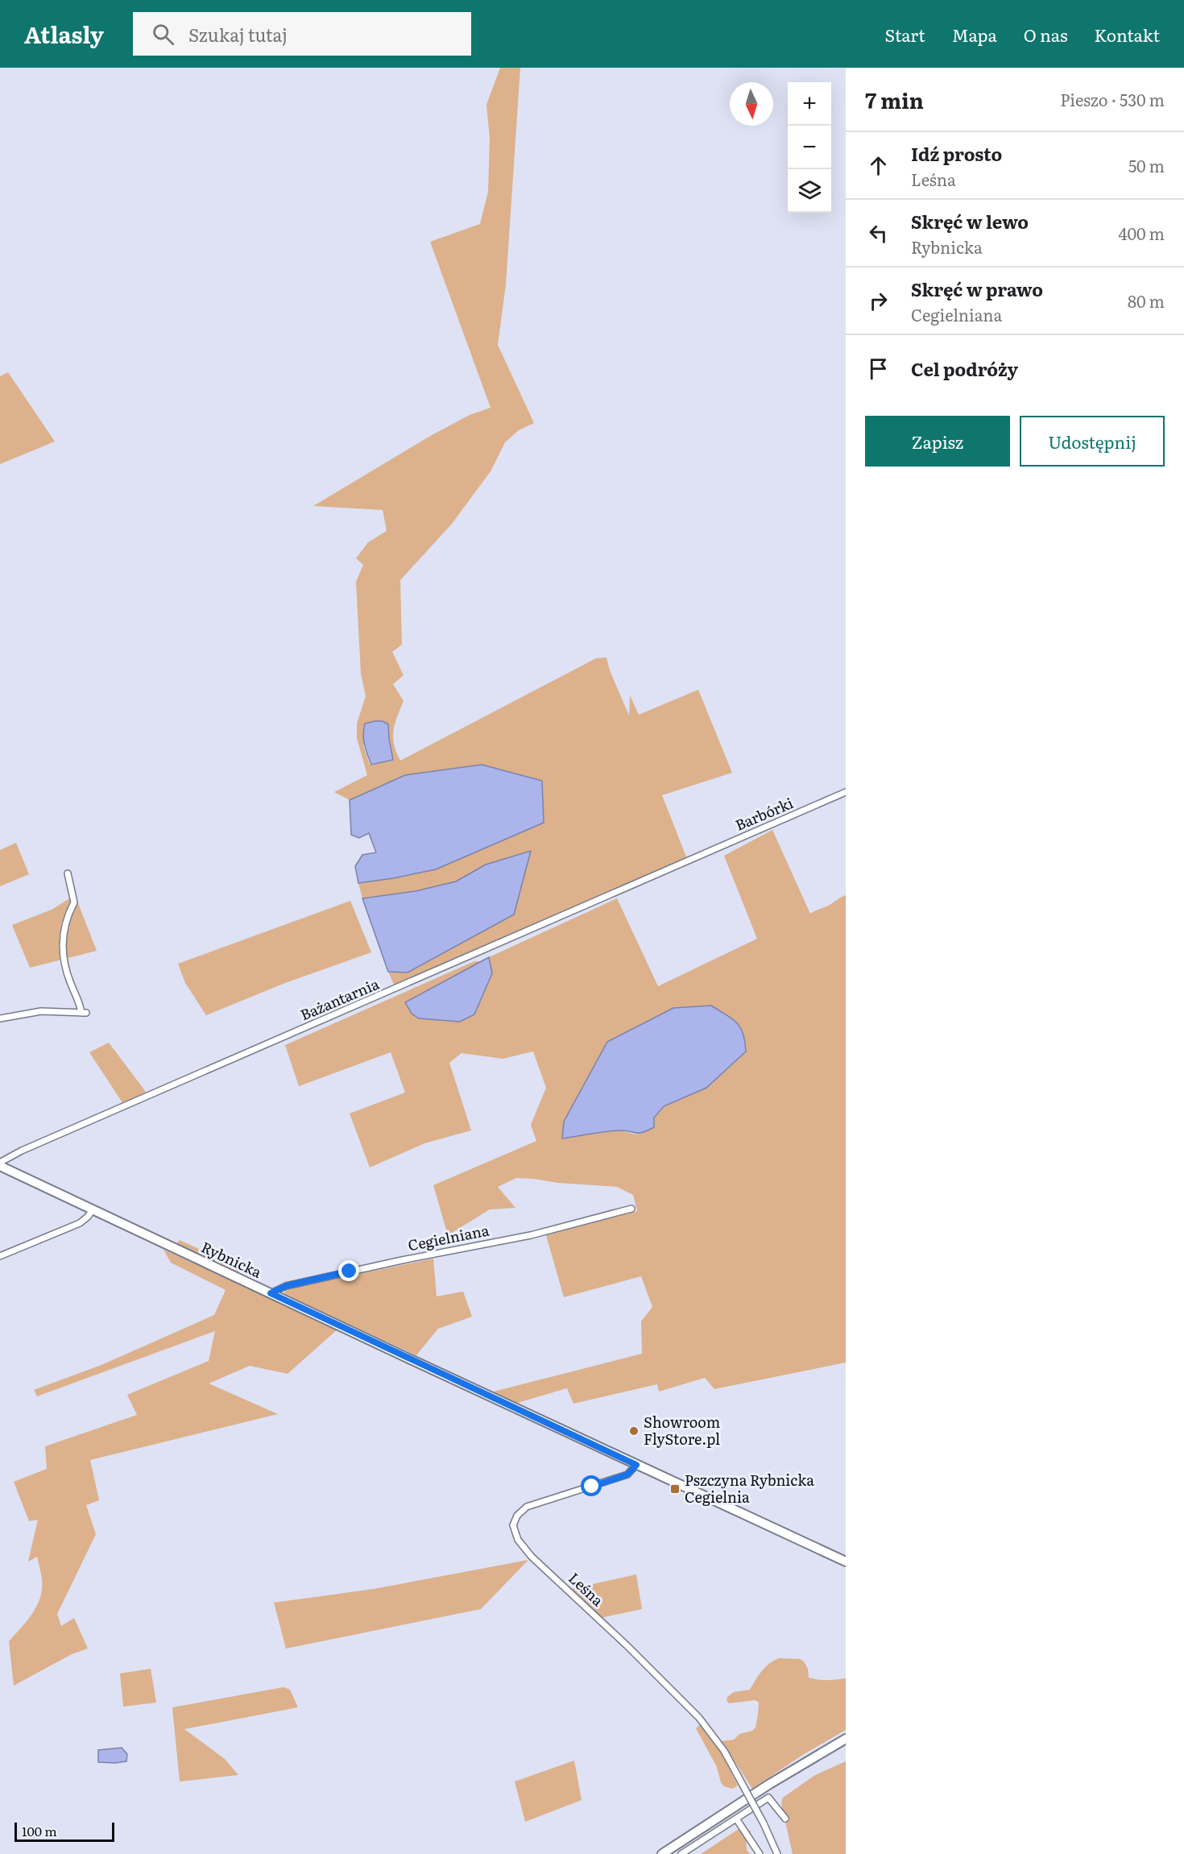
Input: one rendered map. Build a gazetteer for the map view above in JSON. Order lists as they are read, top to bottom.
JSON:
{
  "streets": {
    "main road": ["Rybnicka"],
    "street": [
      "Barbórki",
      "Bażantarnia",
      "Cegielniana",
      "Leśna"
    ]
  },
  "crossings": [
    ["Barbórki", "Bażantarnia"],
    ["Bażantarnia", "Rybnicka"],
    ["Cegielniana", "Rybnicka"],
    ["Rybnicka", "Leśna"]
  ],
  "places": {
    "other": ["Showroom FlyStore.pl"],
    "transit": ["Pszczyna Rybnicka Cegielnia"]
  },
  "scale_bar": "100 m",
  "north": "bottom",
  "page": {
    "header": "Atlasly",
    "search": "Szukaj tutaj",
    "nav": [
      "Start",
      "Mapa",
      "O nas",
      "Kontakt"
    ],
    "heading": ["7 min", "Pieszo · 530 m"],
    "map_buttons": ["+", "−"],
    "list": [
      ["Idź prosto", "Leśna", "50 m"],
      ["Skręć w lewo", "Rybnicka", "400 m"],
      ["Skręć w prawo", "Cegielniana", "80 m"],
      "Cel podróży"
    ],
    "buttons": ["Zapisz", "Udostępnij"],
    "scale": "100 m"
  }
}
